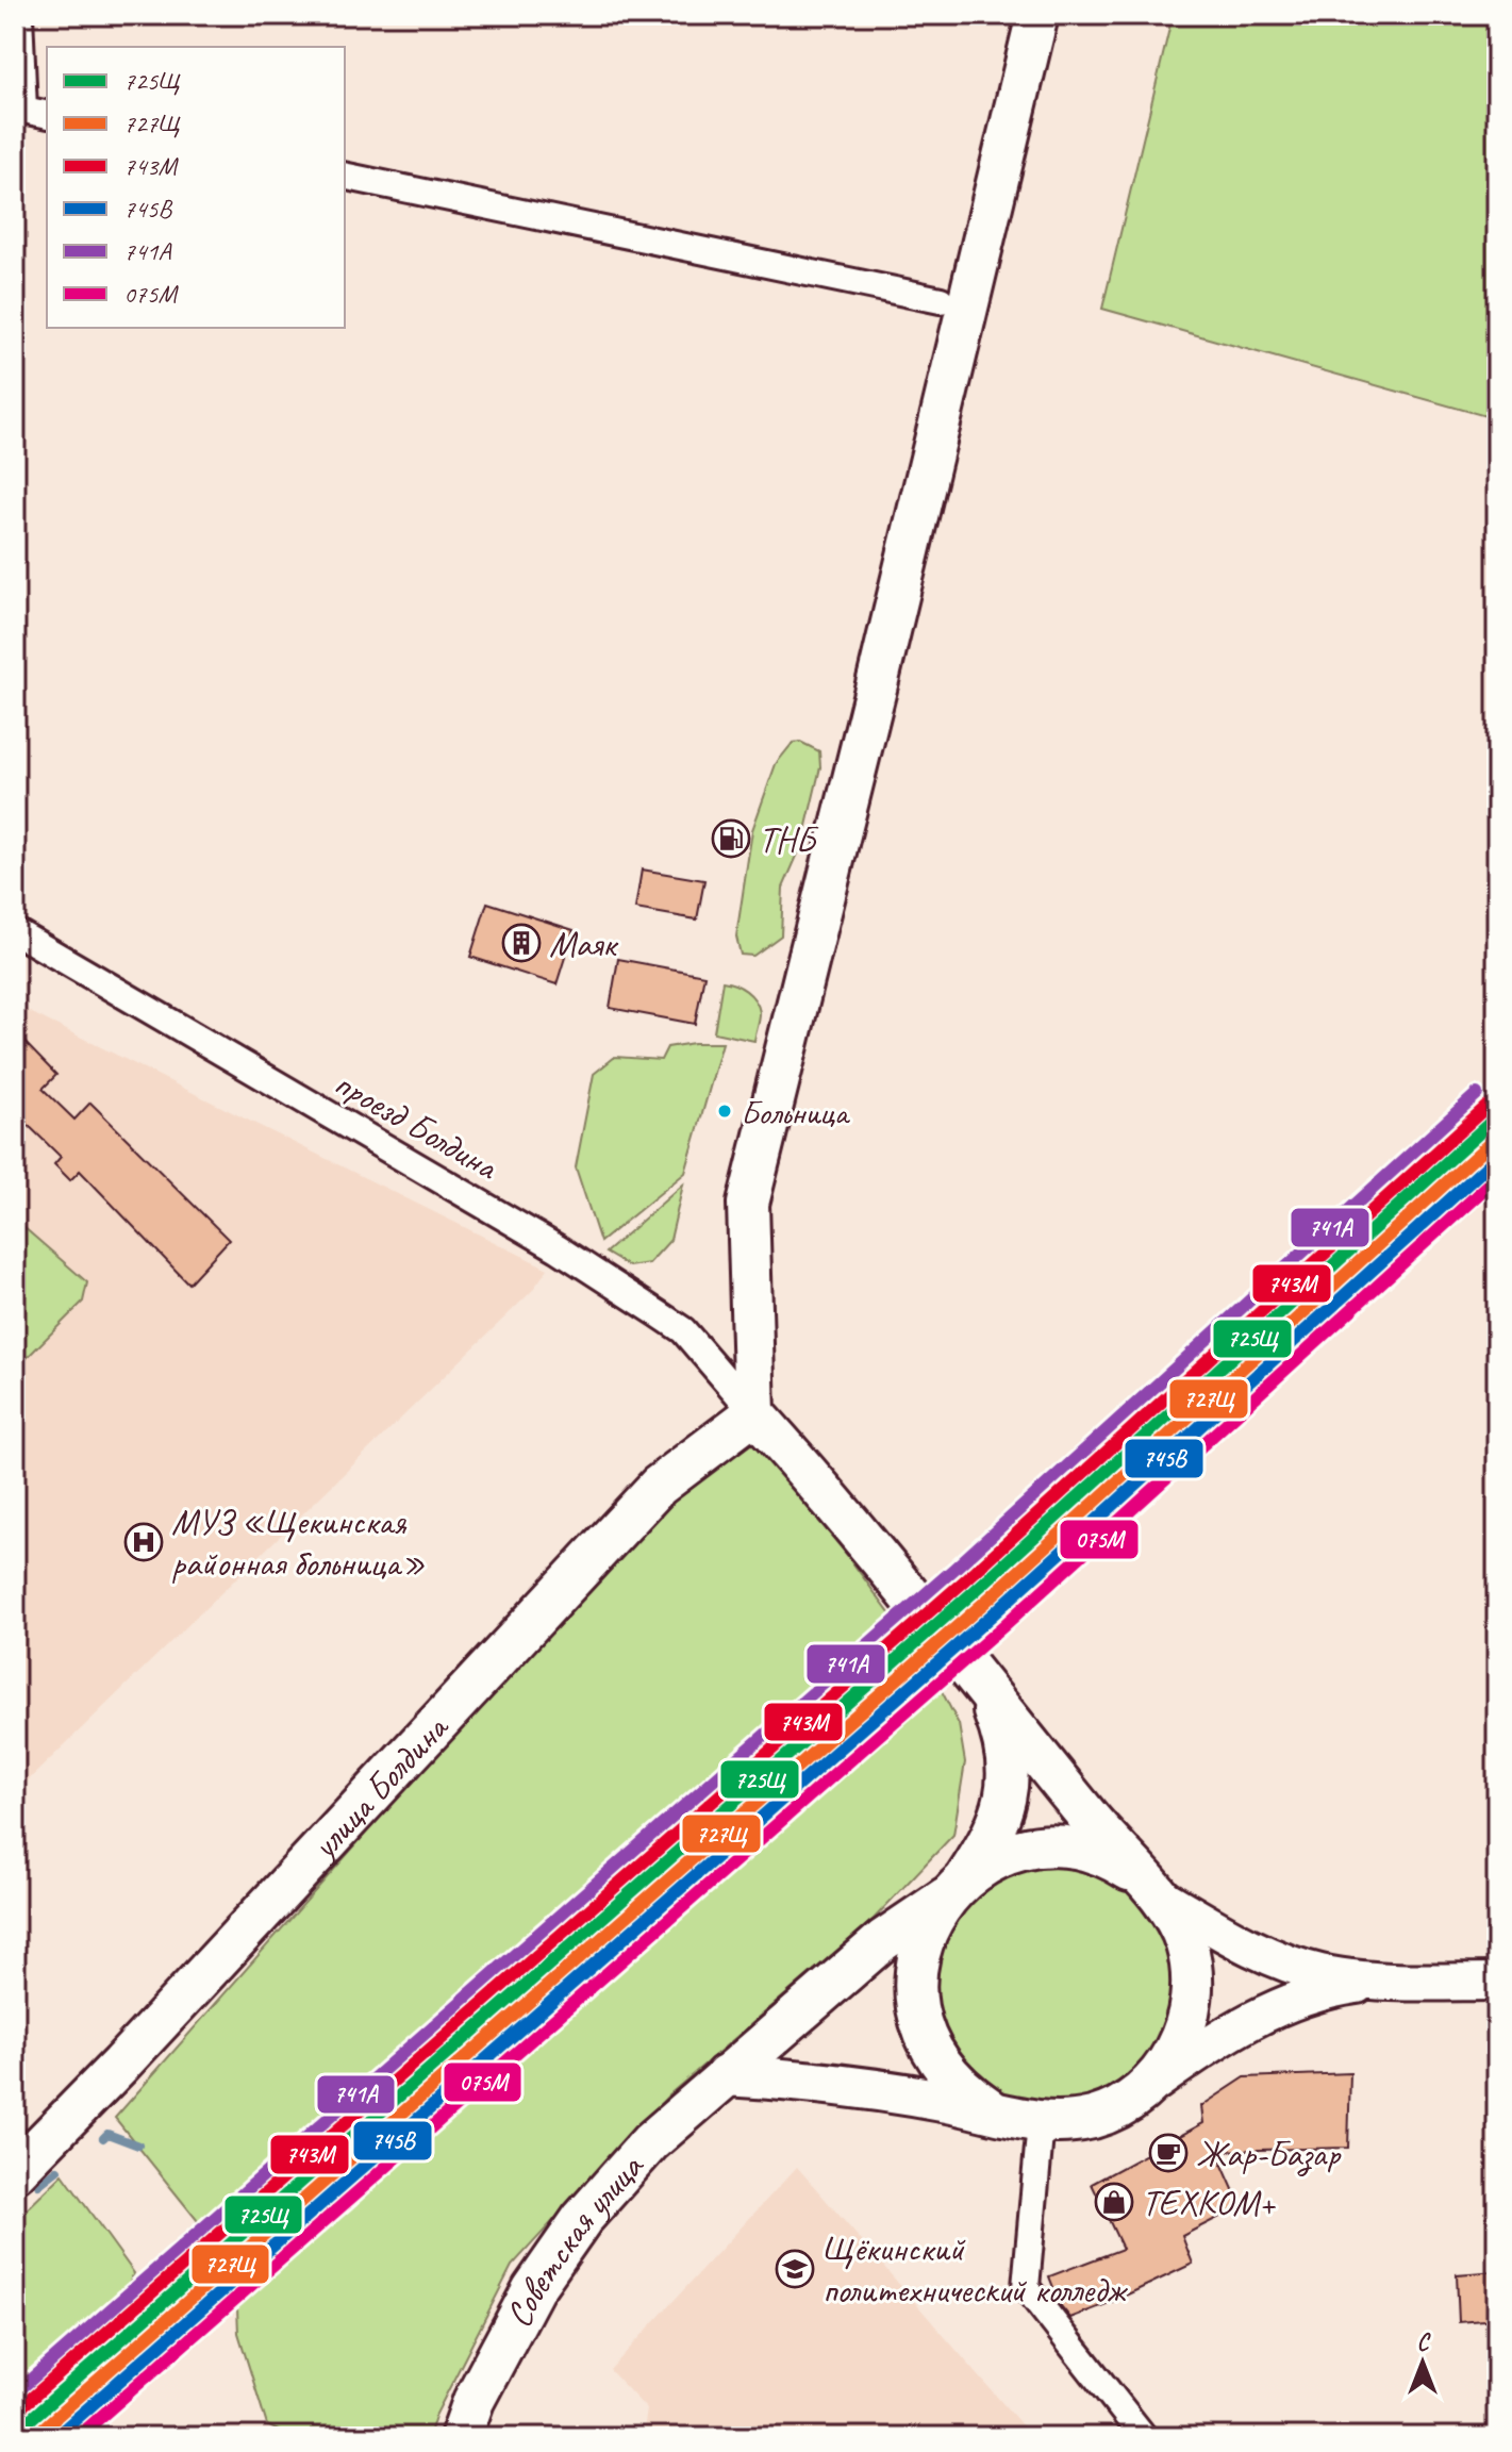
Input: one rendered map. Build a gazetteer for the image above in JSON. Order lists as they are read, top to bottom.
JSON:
{
  "streets": {
    "main road": ["улица Болдина", "Советская улица"],
    "street": ["проезд Болдина"]
  },
  "crossings": [
    ["проезд Болдина", "улица Болдина"]
  ],
  "places": {
    "fuel station": ["ТНБ"],
    "building": ["Маяк"],
    "other": ["Больница"],
    "hospital": ["МУЗ «Щекинская районная больница»"],
    "cafe": ["Жар-Базар"],
    "shop": ["ТЕХКОМ+"],
    "school or university": ["Щёкинский политехнический колледж"]
  },
  "lines": [
    "transit line 741А",
    "transit line 743М",
    "transit line 725Щ",
    "transit line 727Щ",
    "transit line 745В",
    "transit line 075М"
  ],
  "legend": [
    "725Щ",
    "727Щ",
    "743М",
    "745В",
    "741А",
    "075М"
  ],
  "north": "top"
}
